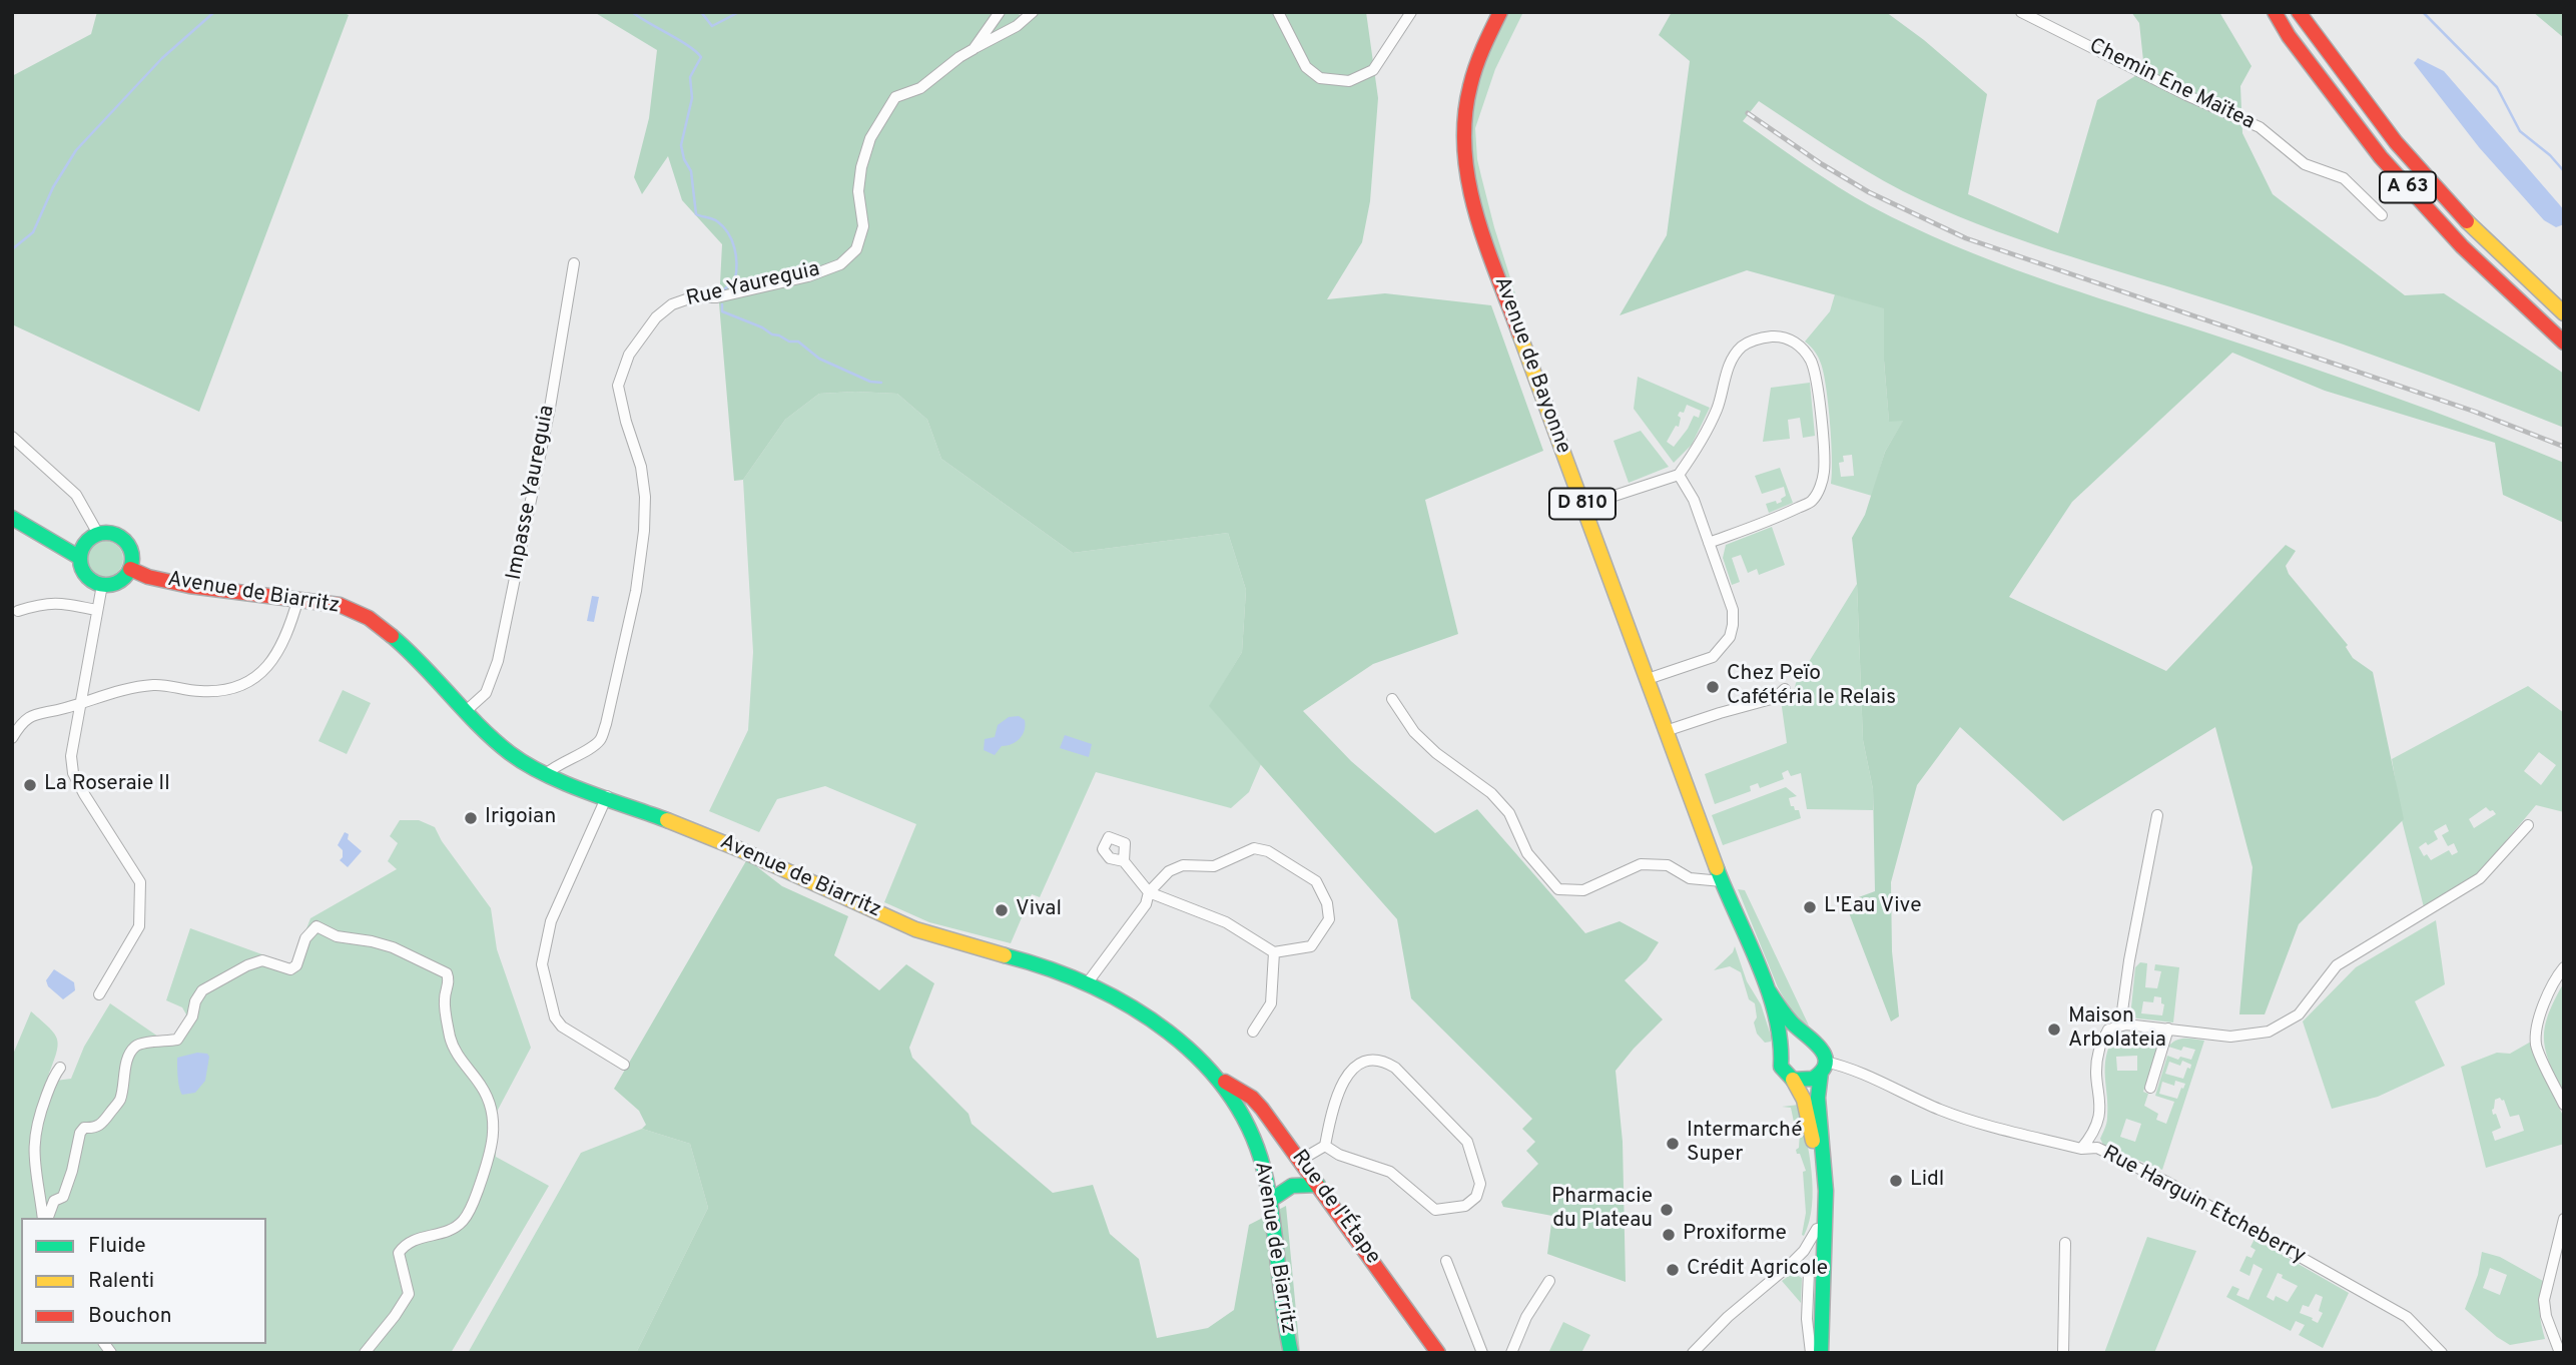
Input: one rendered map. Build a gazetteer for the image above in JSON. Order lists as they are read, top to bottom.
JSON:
{
  "streets": {
    "main road": [
      "A 63",
      "Avenue de Bayonne",
      "D 810",
      "Avenue de Biarritz",
      "Rue de l'Étape"
    ],
    "street": [
      "Chemin Ene Maïtea",
      "Rue Yaureguia",
      "Impasse Yaureguia",
      "Rue Harguin Etcheberry"
    ]
  },
  "crossings": [
    ["Rue Yaureguia", "Avenue de Biarritz"],
    ["Avenue de Bayonne", "D 810"],
    ["Impasse Yaureguia", "Avenue de Biarritz"],
    ["D 810", "Rue Harguin Etcheberry"],
    ["Avenue de Biarritz", "Rue de l'Étape"]
  ],
  "places": [
    "Chez Peïo Cafétéria le Relais",
    "La Roseraie II",
    "Irigoian",
    "L'Eau Vive",
    "Vival",
    "Maison Arbolateia",
    "Intermarché Super",
    "Lidl",
    "Pharmacie du Plateau",
    "Proxiforme",
    "Crédit Agricole"
  ],
  "legend": ["Fluide", "Ralenti", "Bouchon"]
}
